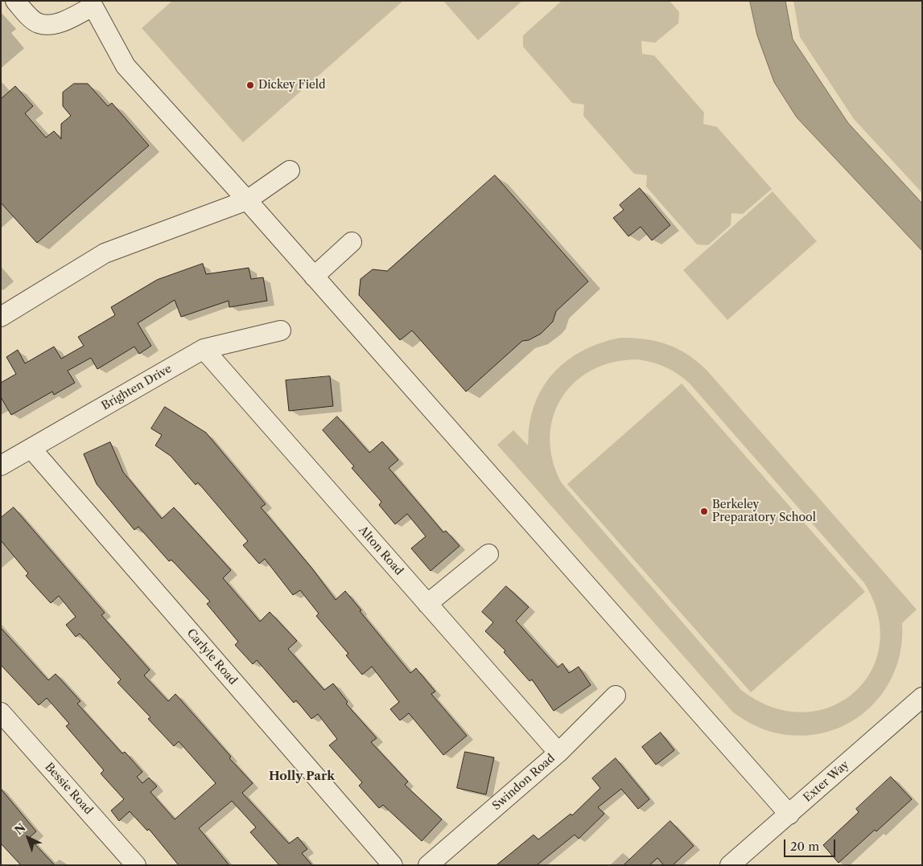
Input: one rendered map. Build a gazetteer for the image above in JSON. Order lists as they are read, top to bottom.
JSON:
{
  "streets": {
    "street": [
      "Brighten Drive",
      "Alton Road",
      "Carlyle Road",
      "Exter Way",
      "Swindon Road",
      "Bessie Road"
    ]
  },
  "crossings": [
    ["Brighten Drive", "Alton Road"],
    ["Brighten Drive", "Carlyle Road"],
    ["Alton Road", "Swindon Road"]
  ],
  "districts": ["Holly Park"],
  "places": ["Dickey Field", "Berkeley Preparatory School"],
  "scale_bar": "20 m",
  "north": "top left"
}
